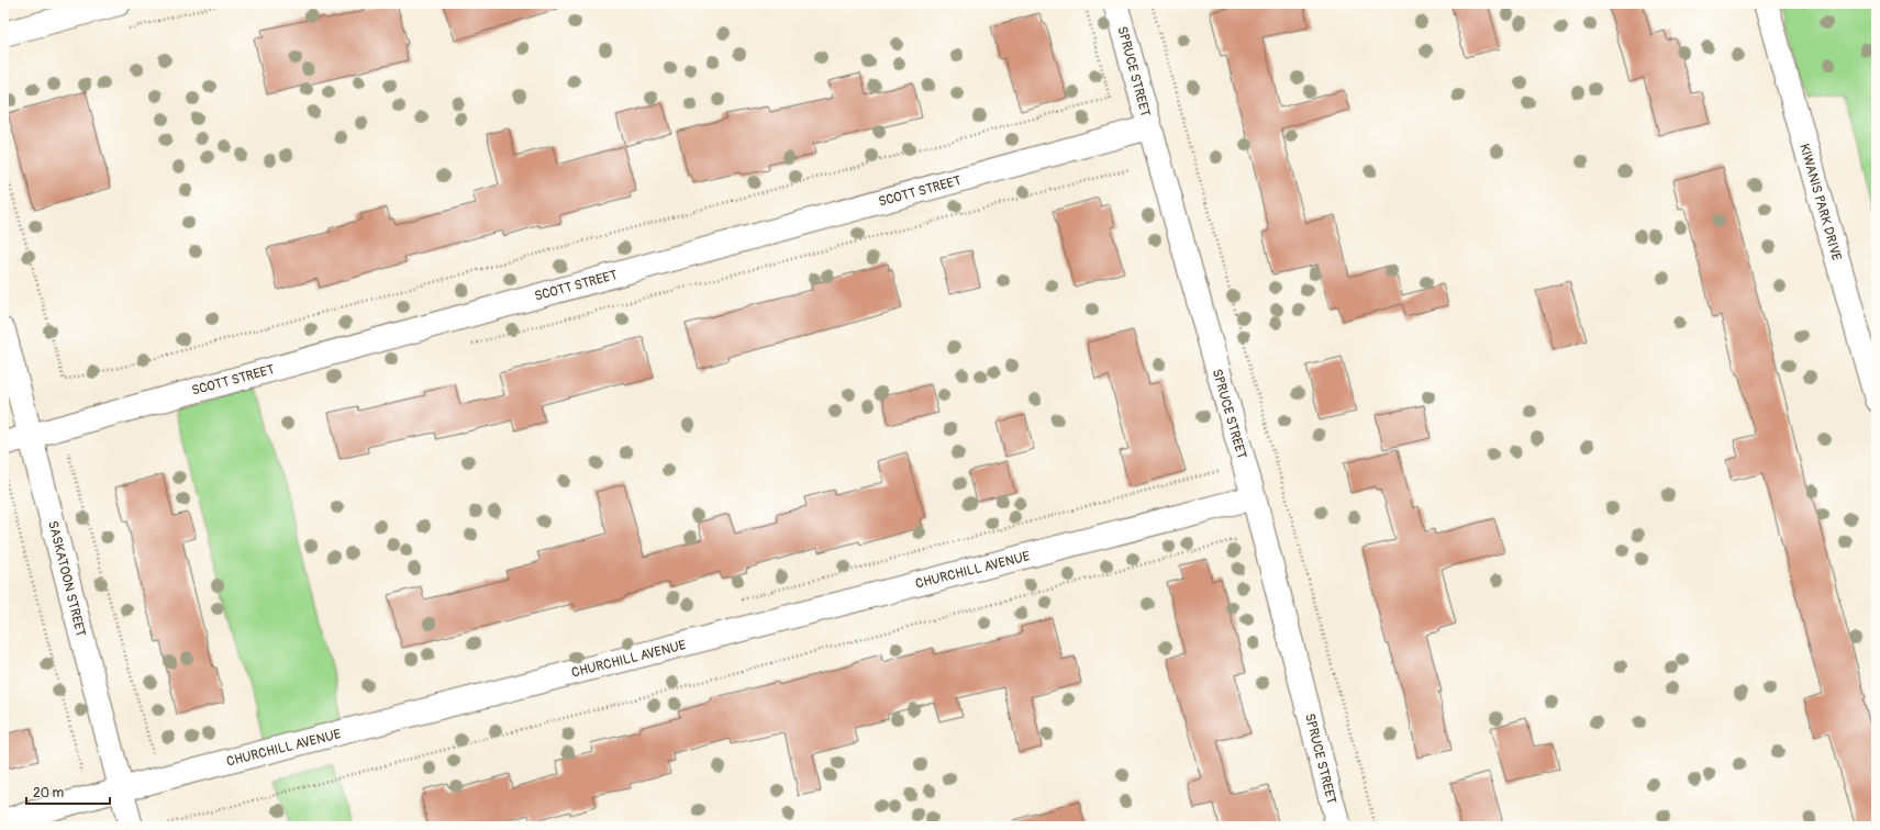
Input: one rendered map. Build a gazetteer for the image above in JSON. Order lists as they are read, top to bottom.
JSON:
{
  "streets": {
    "street": [
      "SPRUCE STREET",
      "SCOTT STREET",
      "KIWANIS PARK DRIVE",
      "CHURCHILL AVENUE",
      "SASKATOON STREET"
    ]
  },
  "crossings": [
    ["SPRUCE STREET", "SCOTT STREET"],
    ["SPRUCE STREET", "CHURCHILL AVENUE"],
    ["SCOTT STREET", "SASKATOON STREET"],
    ["CHURCHILL AVENUE", "SASKATOON STREET"]
  ],
  "scale_bar": "20 m"
}
